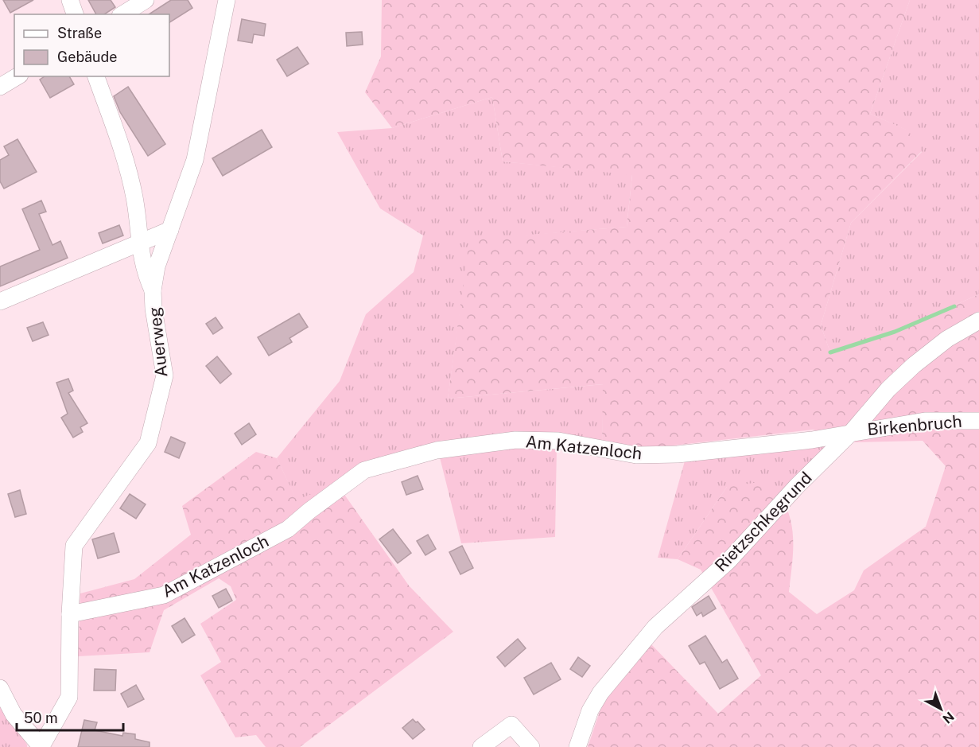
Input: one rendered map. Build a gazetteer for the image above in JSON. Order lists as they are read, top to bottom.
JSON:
{
  "streets": {
    "street": [
      "Auerweg",
      "Birkenbruch",
      "Am Katzenloch",
      "Rietzschkegrund"
    ]
  },
  "crossings": [
    ["Auerweg", "Am Katzenloch"],
    ["Birkenbruch", "Am Katzenloch"],
    ["Birkenbruch", "Rietzschkegrund"],
    ["Am Katzenloch", "Rietzschkegrund"]
  ],
  "legend": ["Straße", "Gebäude"],
  "scale_bar": "50 m",
  "north": "bottom right"
}
